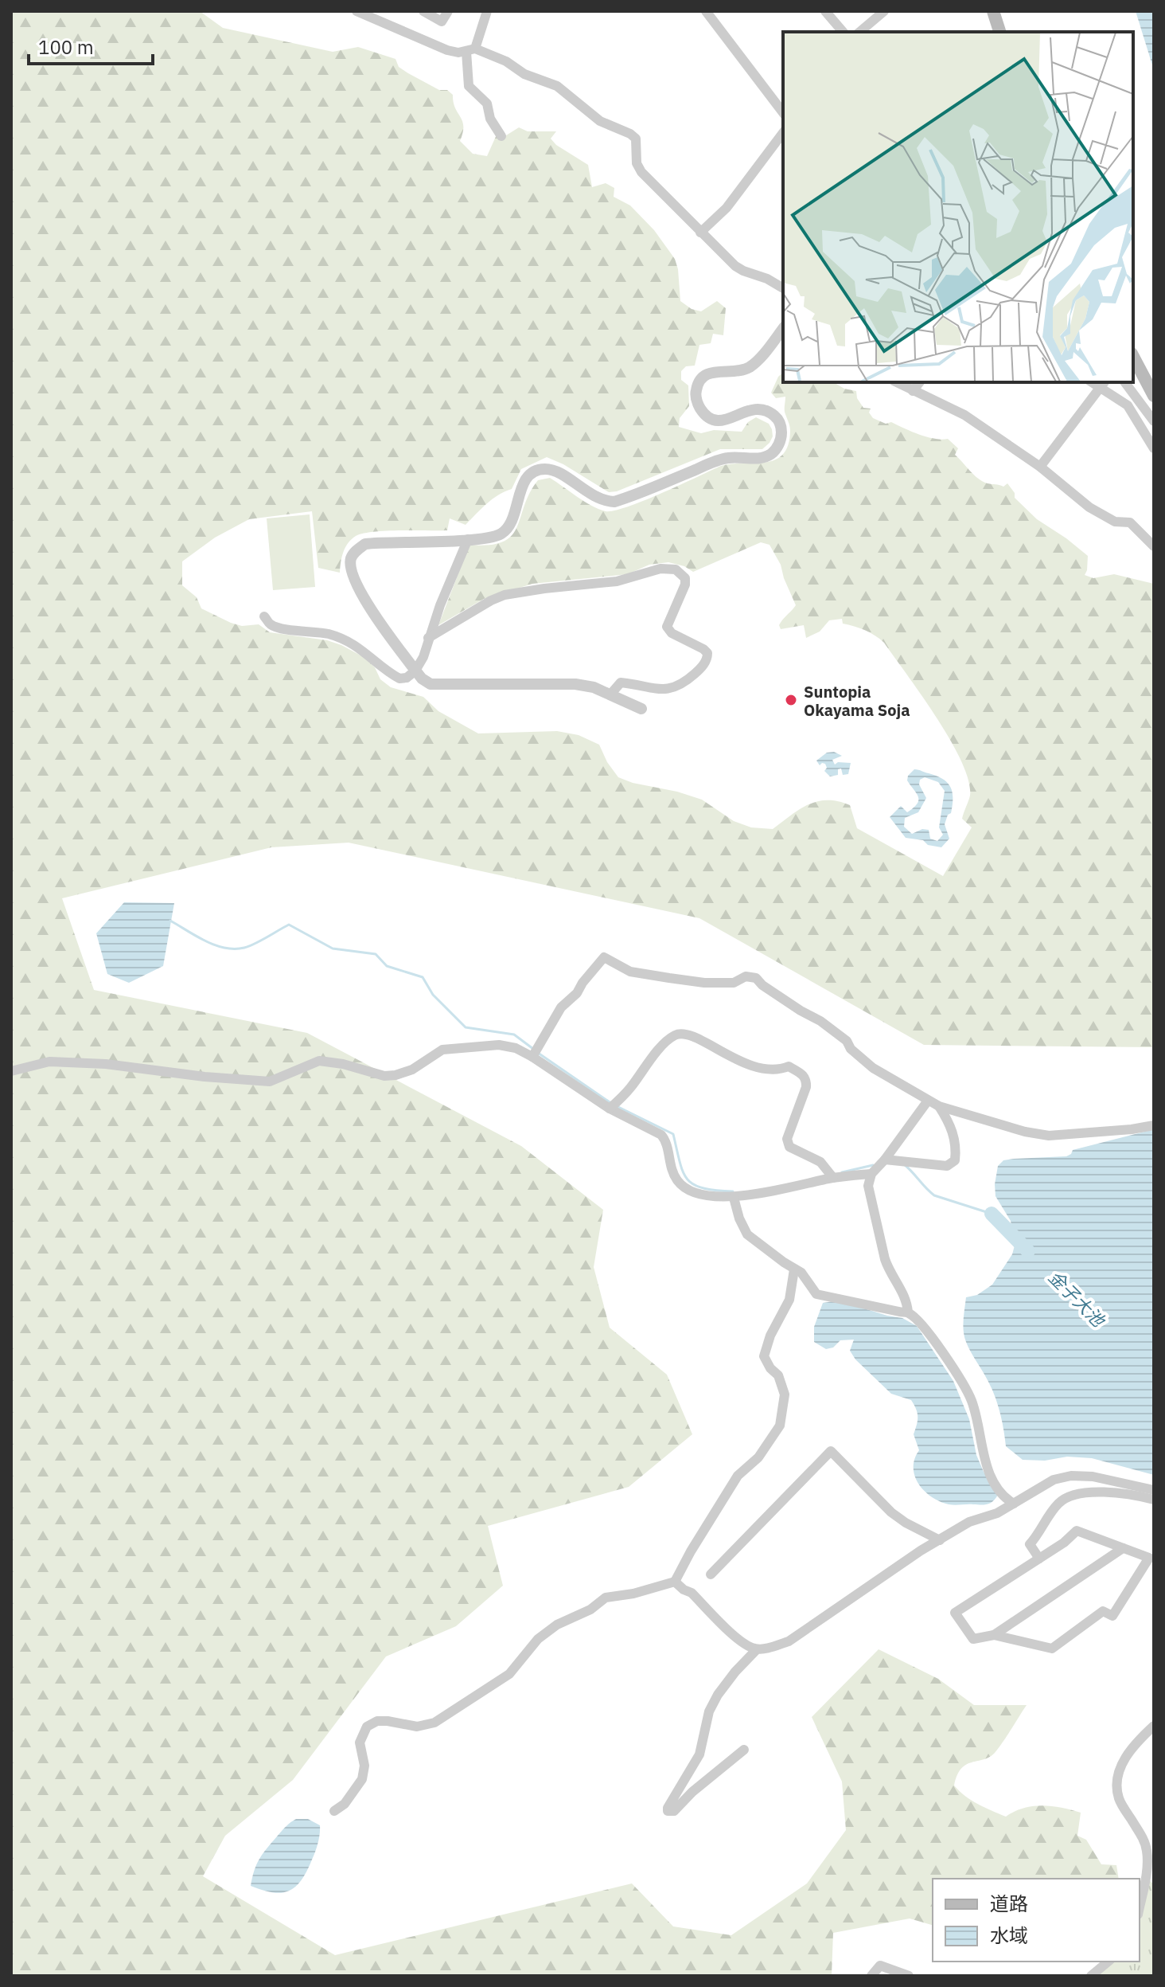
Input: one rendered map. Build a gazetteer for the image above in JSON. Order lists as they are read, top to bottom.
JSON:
{
  "water": ["金子大池"],
  "places": ["Suntopia Okayama Soja"],
  "legend": ["道路", "水域"],
  "scale_bar": "100 m"
}
